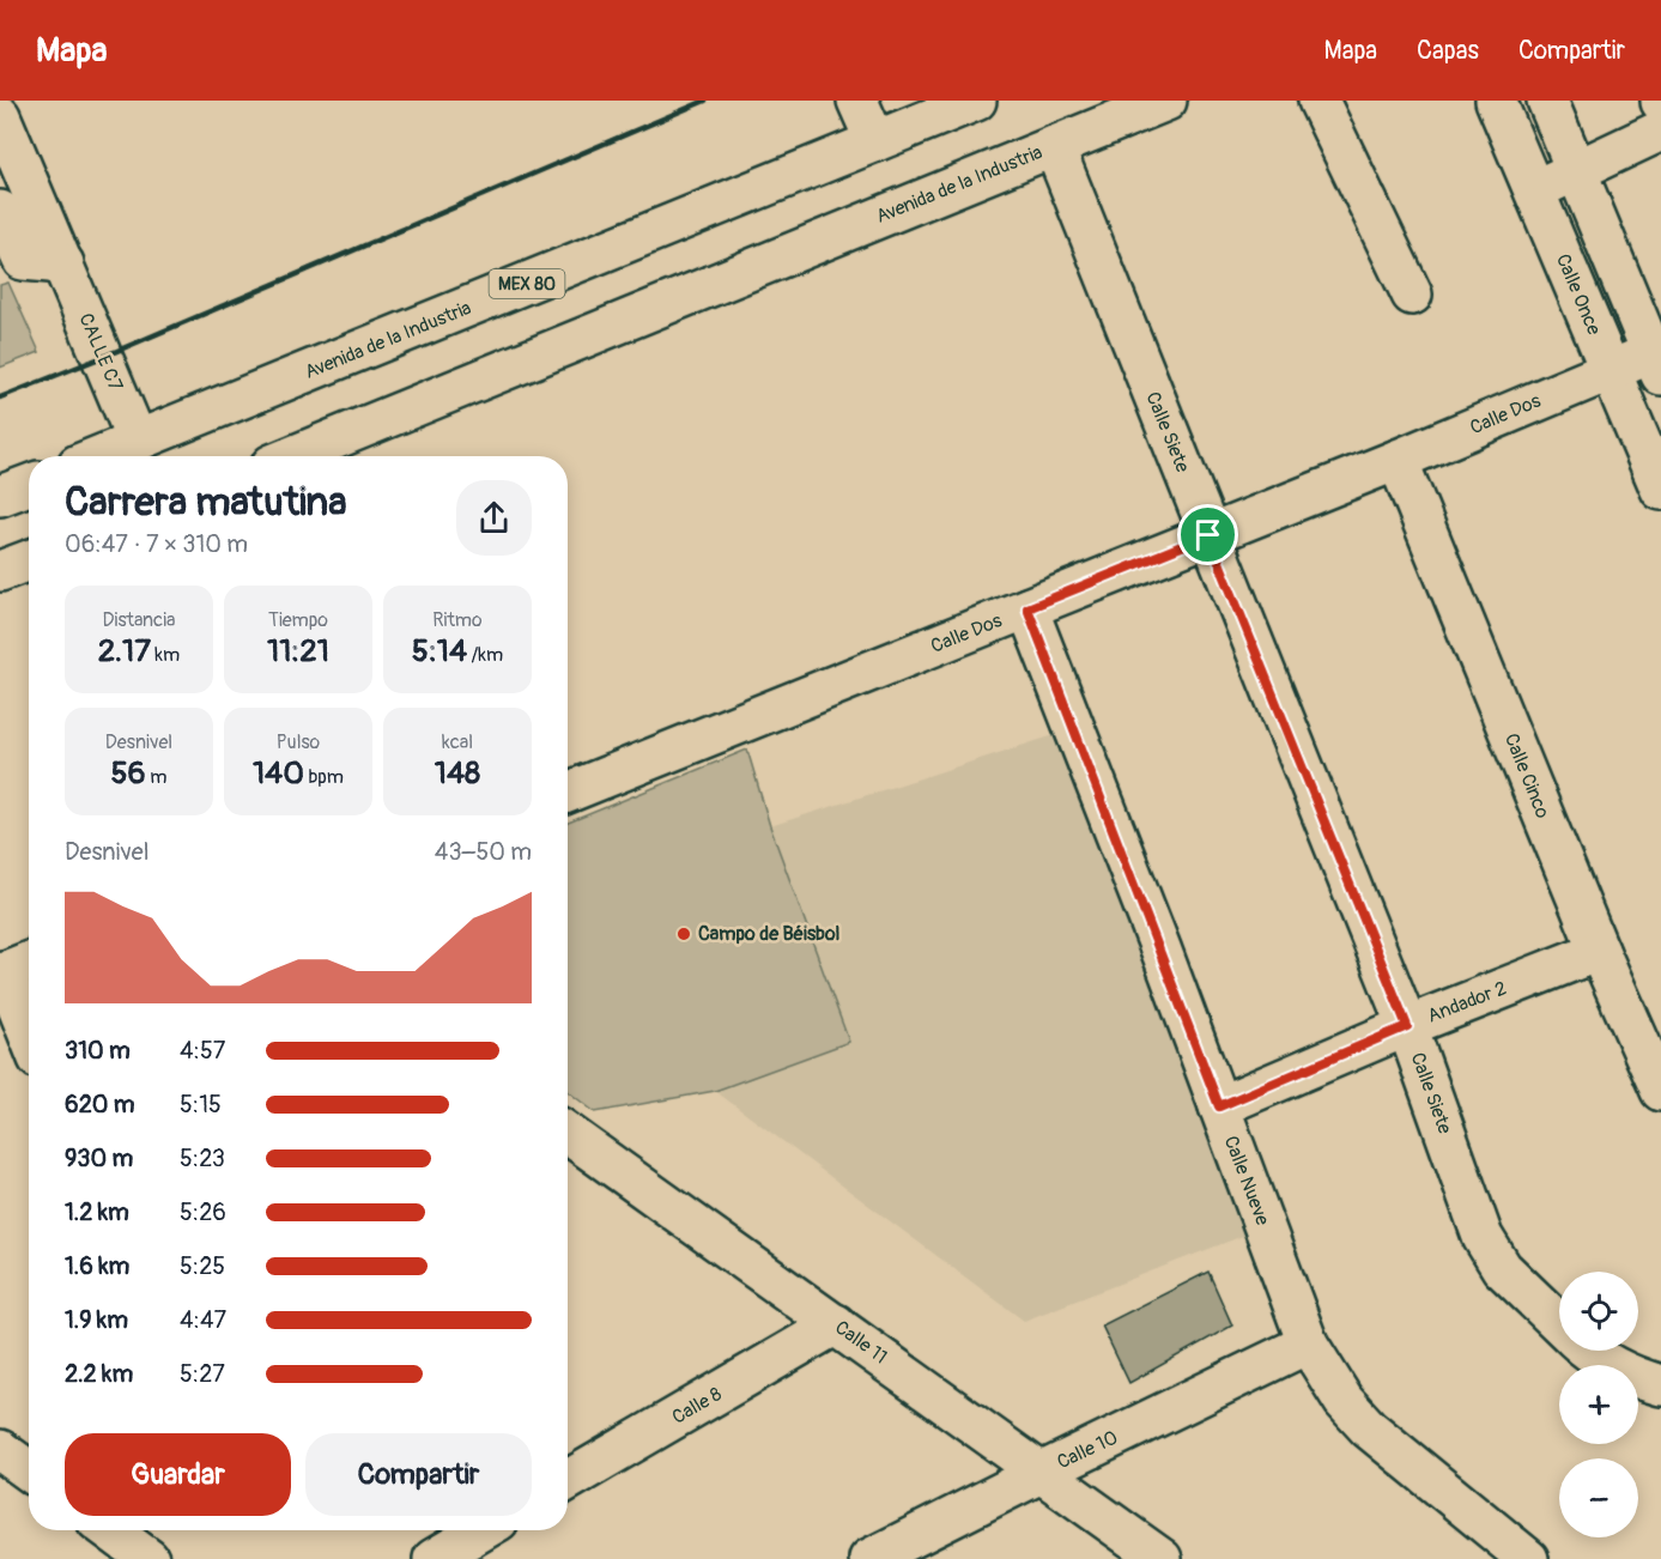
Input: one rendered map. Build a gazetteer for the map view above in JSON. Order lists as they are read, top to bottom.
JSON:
{
  "streets": {
    "main road": [
      "Avenida de la Industria",
      "MEX 80",
      "Calle Once",
      "CALLE C7",
      "Calle Dos",
      "Calle Siete",
      "Calle Cinco",
      "Andador 2",
      "Calle Nueve",
      "Calle 11",
      "Calle 8",
      "Calle 10"
    ]
  },
  "crossings": [
    ["Avenida de la Industria", "CALLE C7"],
    ["Avenida de la Industria", "Calle Siete"],
    ["Calle Once", "Calle Dos"],
    ["Calle Dos", "Calle Siete"],
    ["Calle Dos", "Calle Cinco"],
    ["Calle Dos", "Calle Nueve"],
    ["Calle Siete", "Andador 2"],
    ["Calle Cinco", "Andador 2"],
    ["Andador 2", "Calle Nueve"],
    ["Calle Nueve", "Calle 10"],
    ["Calle 11", "Calle 8"],
    ["Calle 11", "Calle 10"]
  ],
  "places": ["Campo de Béisbol"],
  "page": {
    "header": "Mapa",
    "nav": ["Mapa", "Capas", "Compartir"],
    "heading": ["Carrera matutina", "06:47 · 7 × 310 m"],
    "stats": [
      ["Distancia", "2.17 km"],
      ["Tiempo", "11:21"],
      ["Ritmo", "5:14 /km"],
      ["Desnivel", "56 m"],
      ["Pulso", "140 bpm"],
      ["kcal", "148"]
    ],
    "chart": ["Desnivel", "43–50 m"],
    "list": [
      {
        "name": "310 m",
        "note": "4:57"
      },
      {
        "name": "620 m",
        "note": "5:15"
      },
      {
        "name": "930 m",
        "note": "5:23"
      },
      {
        "name": "1.2 km",
        "note": "5:26"
      },
      {
        "name": "1.6 km",
        "note": "5:25"
      },
      {
        "name": "1.9 km",
        "note": "4:47"
      },
      {
        "name": "2.2 km",
        "note": "5:27"
      }
    ],
    "map_buttons": ["+", "−"],
    "buttons": ["Guardar", "Compartir"]
  }
}
